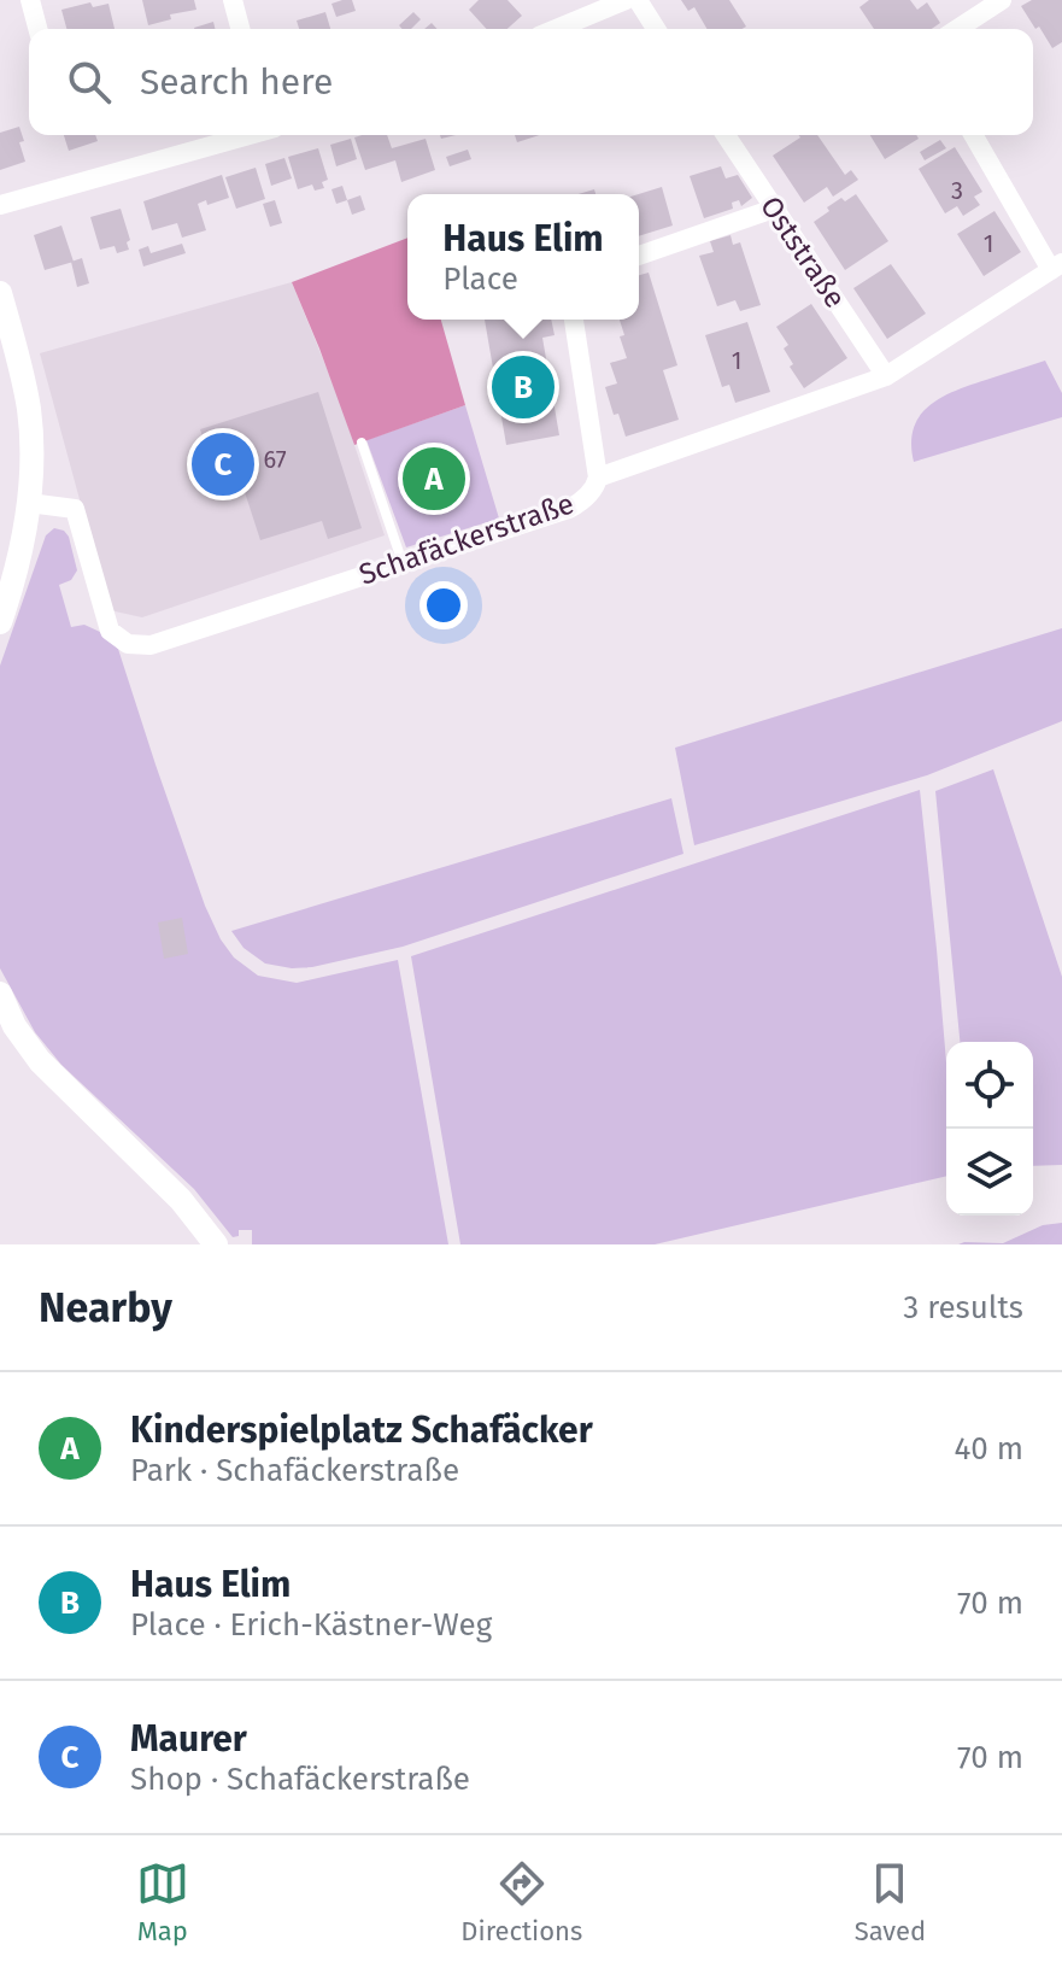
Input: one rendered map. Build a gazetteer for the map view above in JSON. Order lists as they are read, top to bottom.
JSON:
{
  "streets": {
    "street": ["Oststraße", "Schafäckerstraße"]
  },
  "crossings": [
    ["Oststraße", "Schafäckerstraße"]
  ],
  "house_numbers": [
    "3",
    "1",
    "1",
    "67"
  ],
  "page": {
    "search": "Search here",
    "popup": ["Haus Elim", "Place"],
    "pins": ["B", "C", "A"],
    "heading": ["Nearby", "3 results"],
    "list": [
      {
        "mark": "A",
        "name": "Kinderspielplatz Schafäcker",
        "note": "Park · Schafäckerstraße",
        "value": "40 m"
      },
      {
        "mark": "B",
        "name": "Haus Elim",
        "note": "Place · Erich-Kästner-Weg",
        "value": "70 m"
      },
      {
        "mark": "C",
        "name": "Maurer",
        "note": "Shop · Schafäckerstraße",
        "value": "70 m"
      }
    ],
    "nav": ["Map", "Directions", "Saved"]
  }
}
